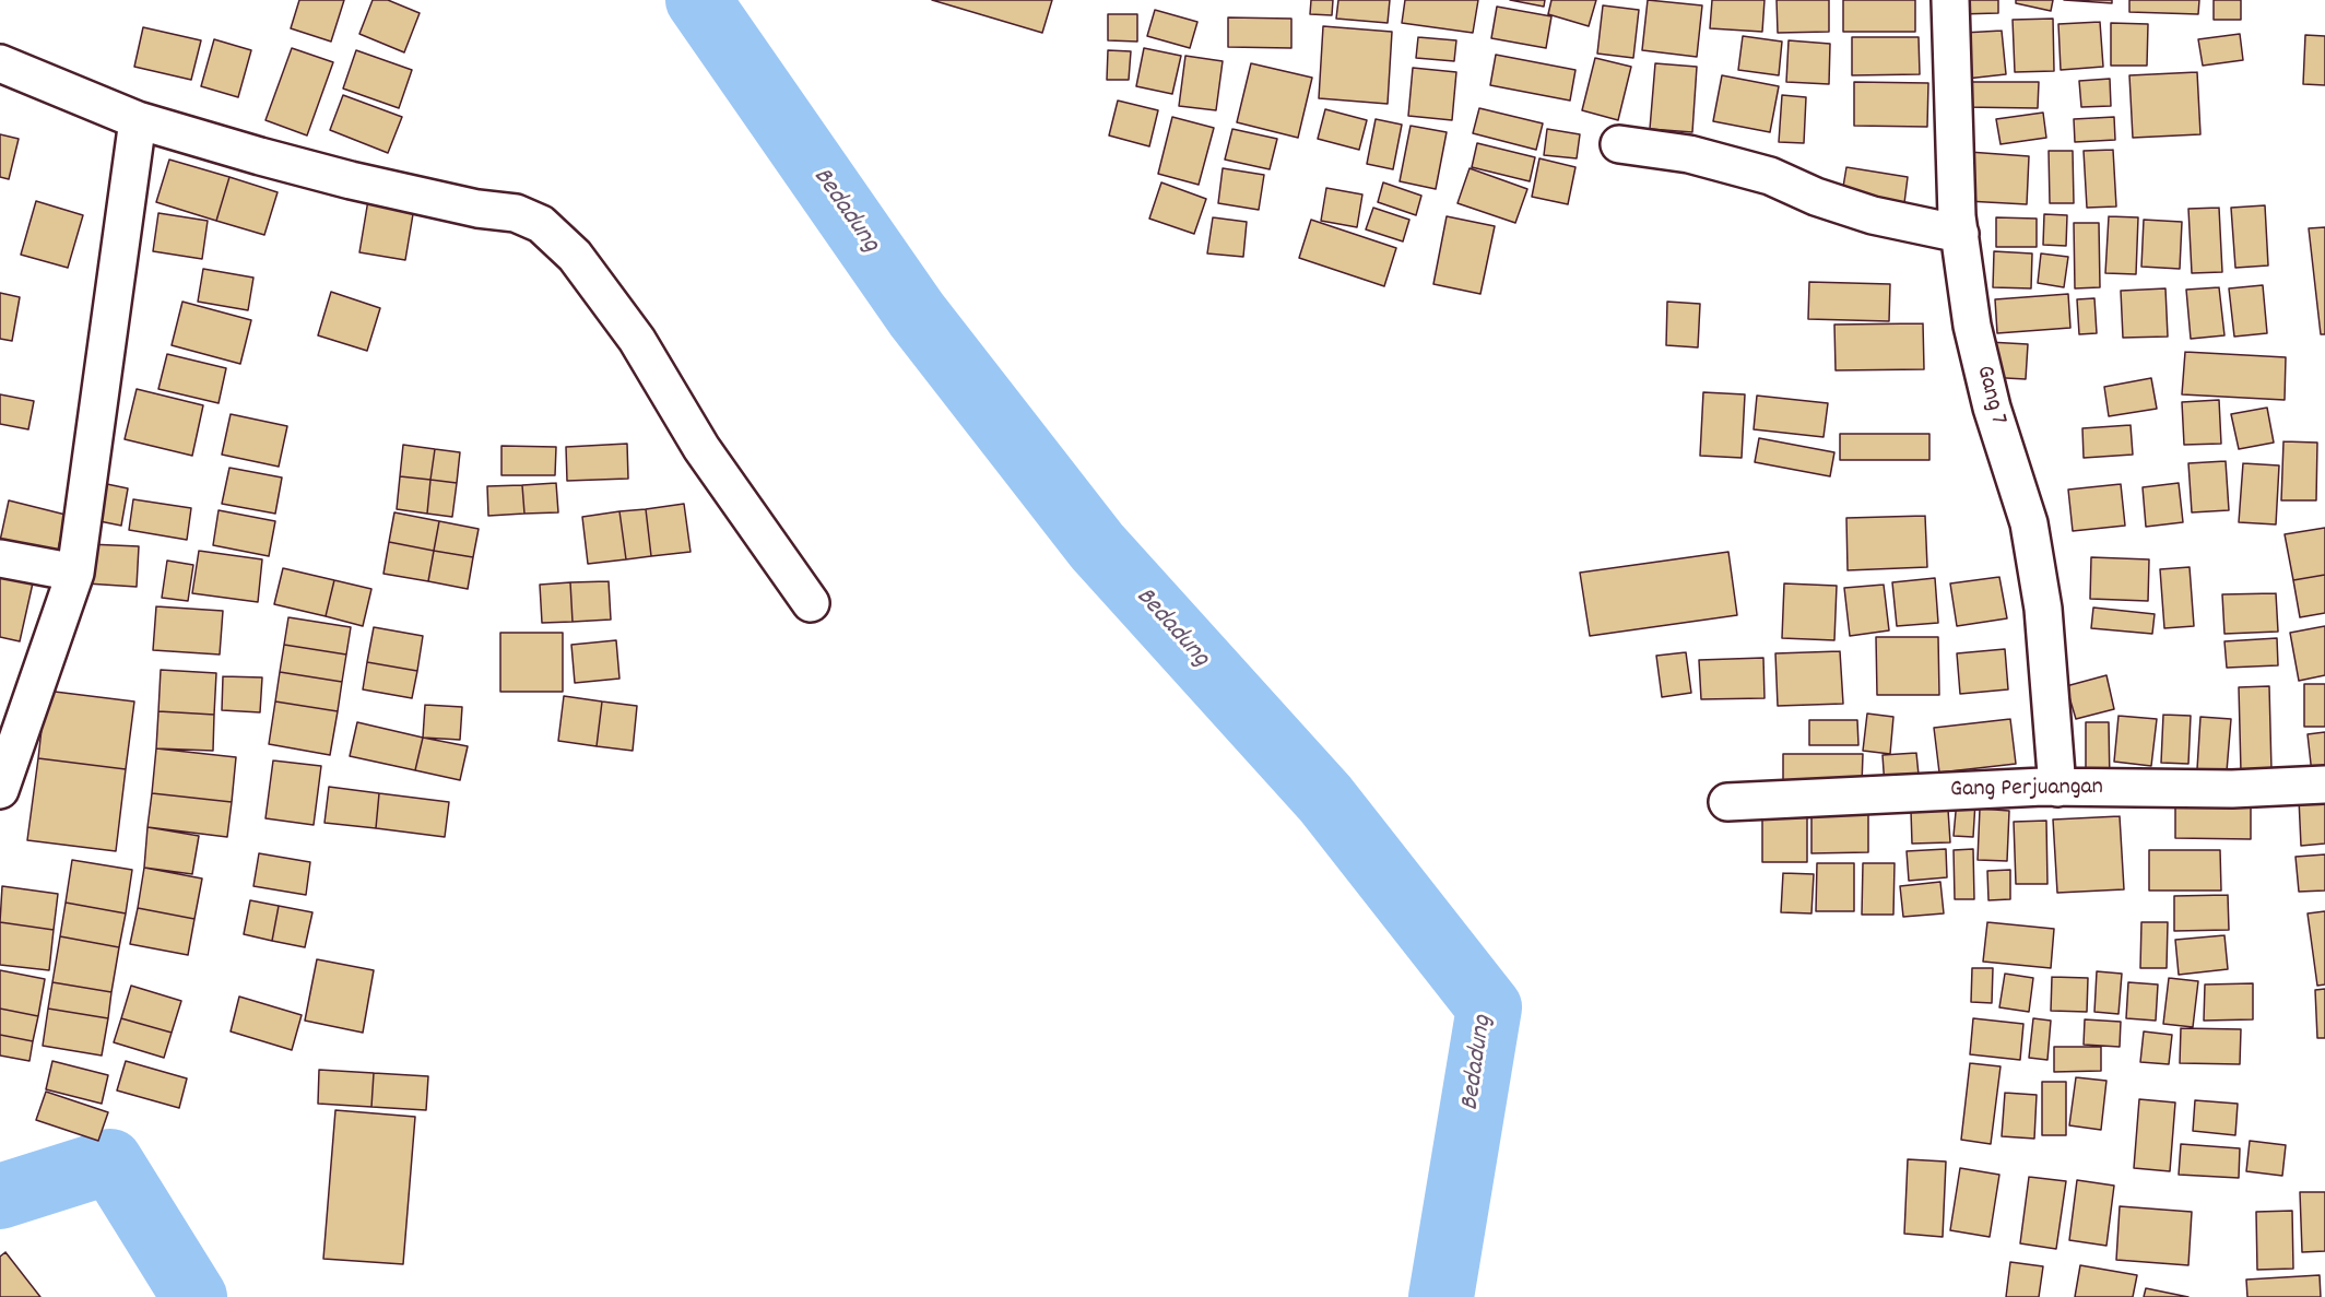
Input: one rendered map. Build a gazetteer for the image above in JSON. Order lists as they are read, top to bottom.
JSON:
{
  "streets": {
    "street": ["Gang 7", "Gang Perjuangan"]
  },
  "crossings": [
    ["Gang 7", "Gang Perjuangan"]
  ],
  "water": ["Bedadung"]
}
